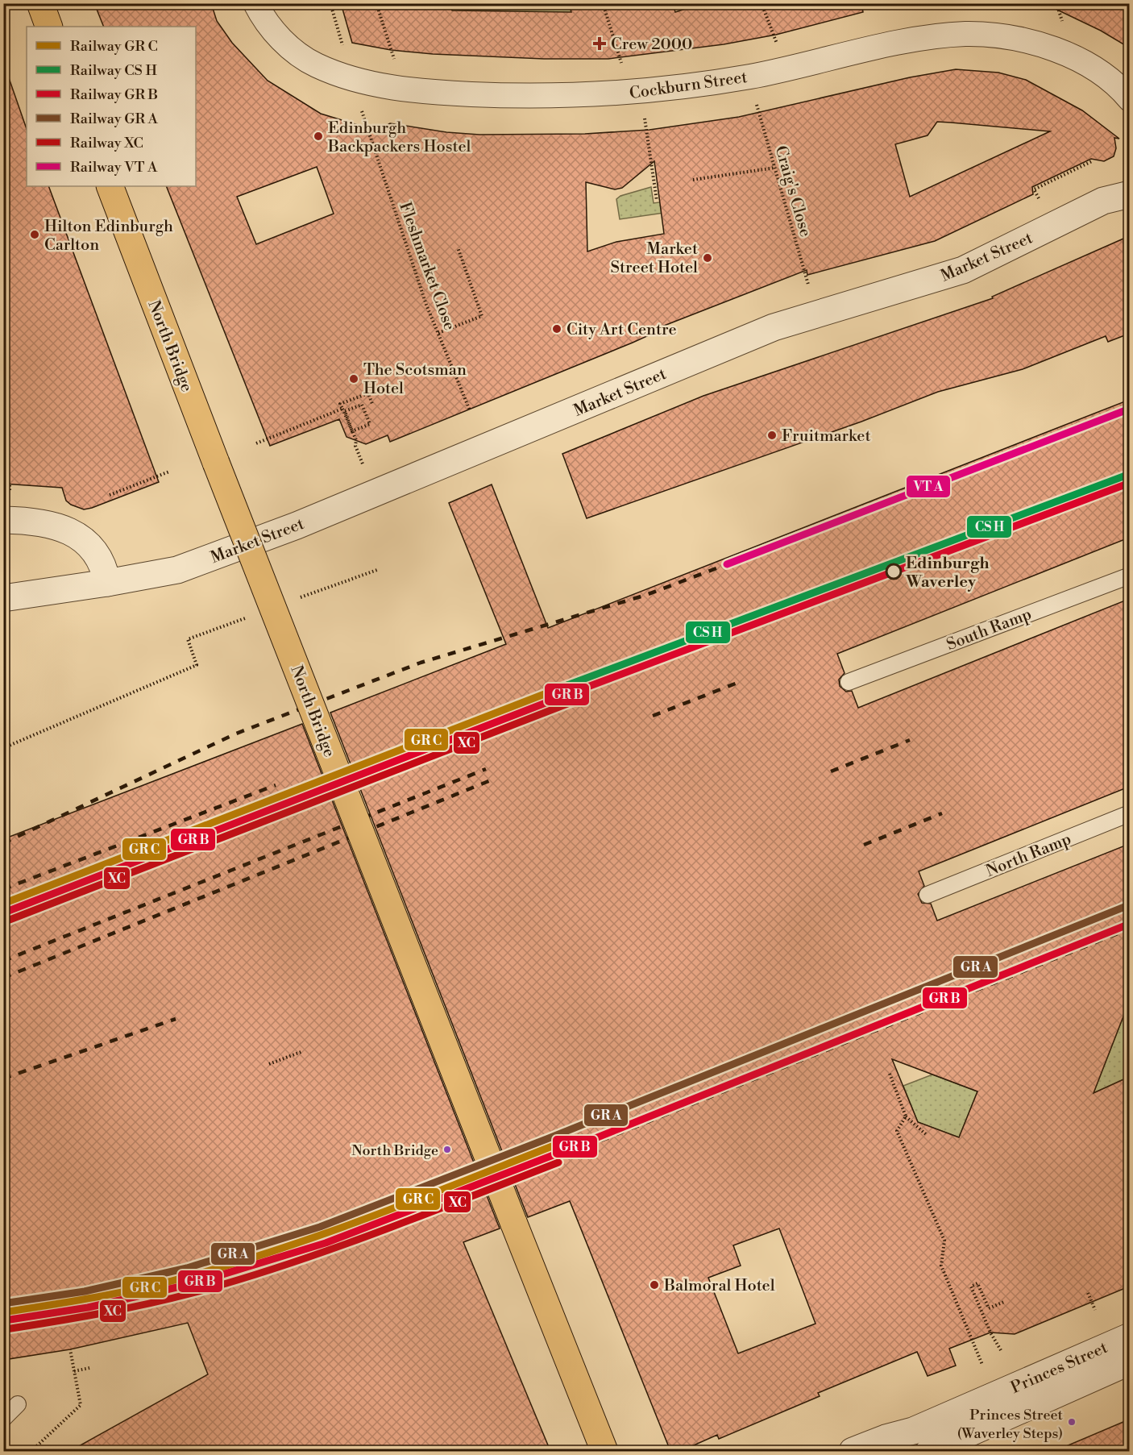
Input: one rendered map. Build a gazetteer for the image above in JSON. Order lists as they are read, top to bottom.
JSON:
{
  "streets": {
    "main road": ["North Bridge"],
    "street": ["Cockburn Street", "Market Street", "Princes Street"],
    "lane": ["South Ramp", "North Ramp"],
    "path": ["Craig's Close", "Fleshmarket Close"]
  },
  "places": {
    "health": ["Crew 2000"],
    "other": [
      "Edinburgh Backpackers Hostel",
      "Hilton Edinburgh Carlton",
      "Market Street Hotel",
      "City Art Centre",
      "The Scotsman Hotel",
      "Fruitmarket",
      "Edinburgh Waverley",
      "North Bridge",
      "Balmoral Hotel",
      "Princes Street (Waverley Steps)"
    ]
  },
  "lines": ["rail line XC"],
  "legend": [
    "Railway GR C",
    "Railway CS H",
    "Railway GR B",
    "Railway GR A",
    "Railway XC",
    "Railway VT A"
  ]
}
